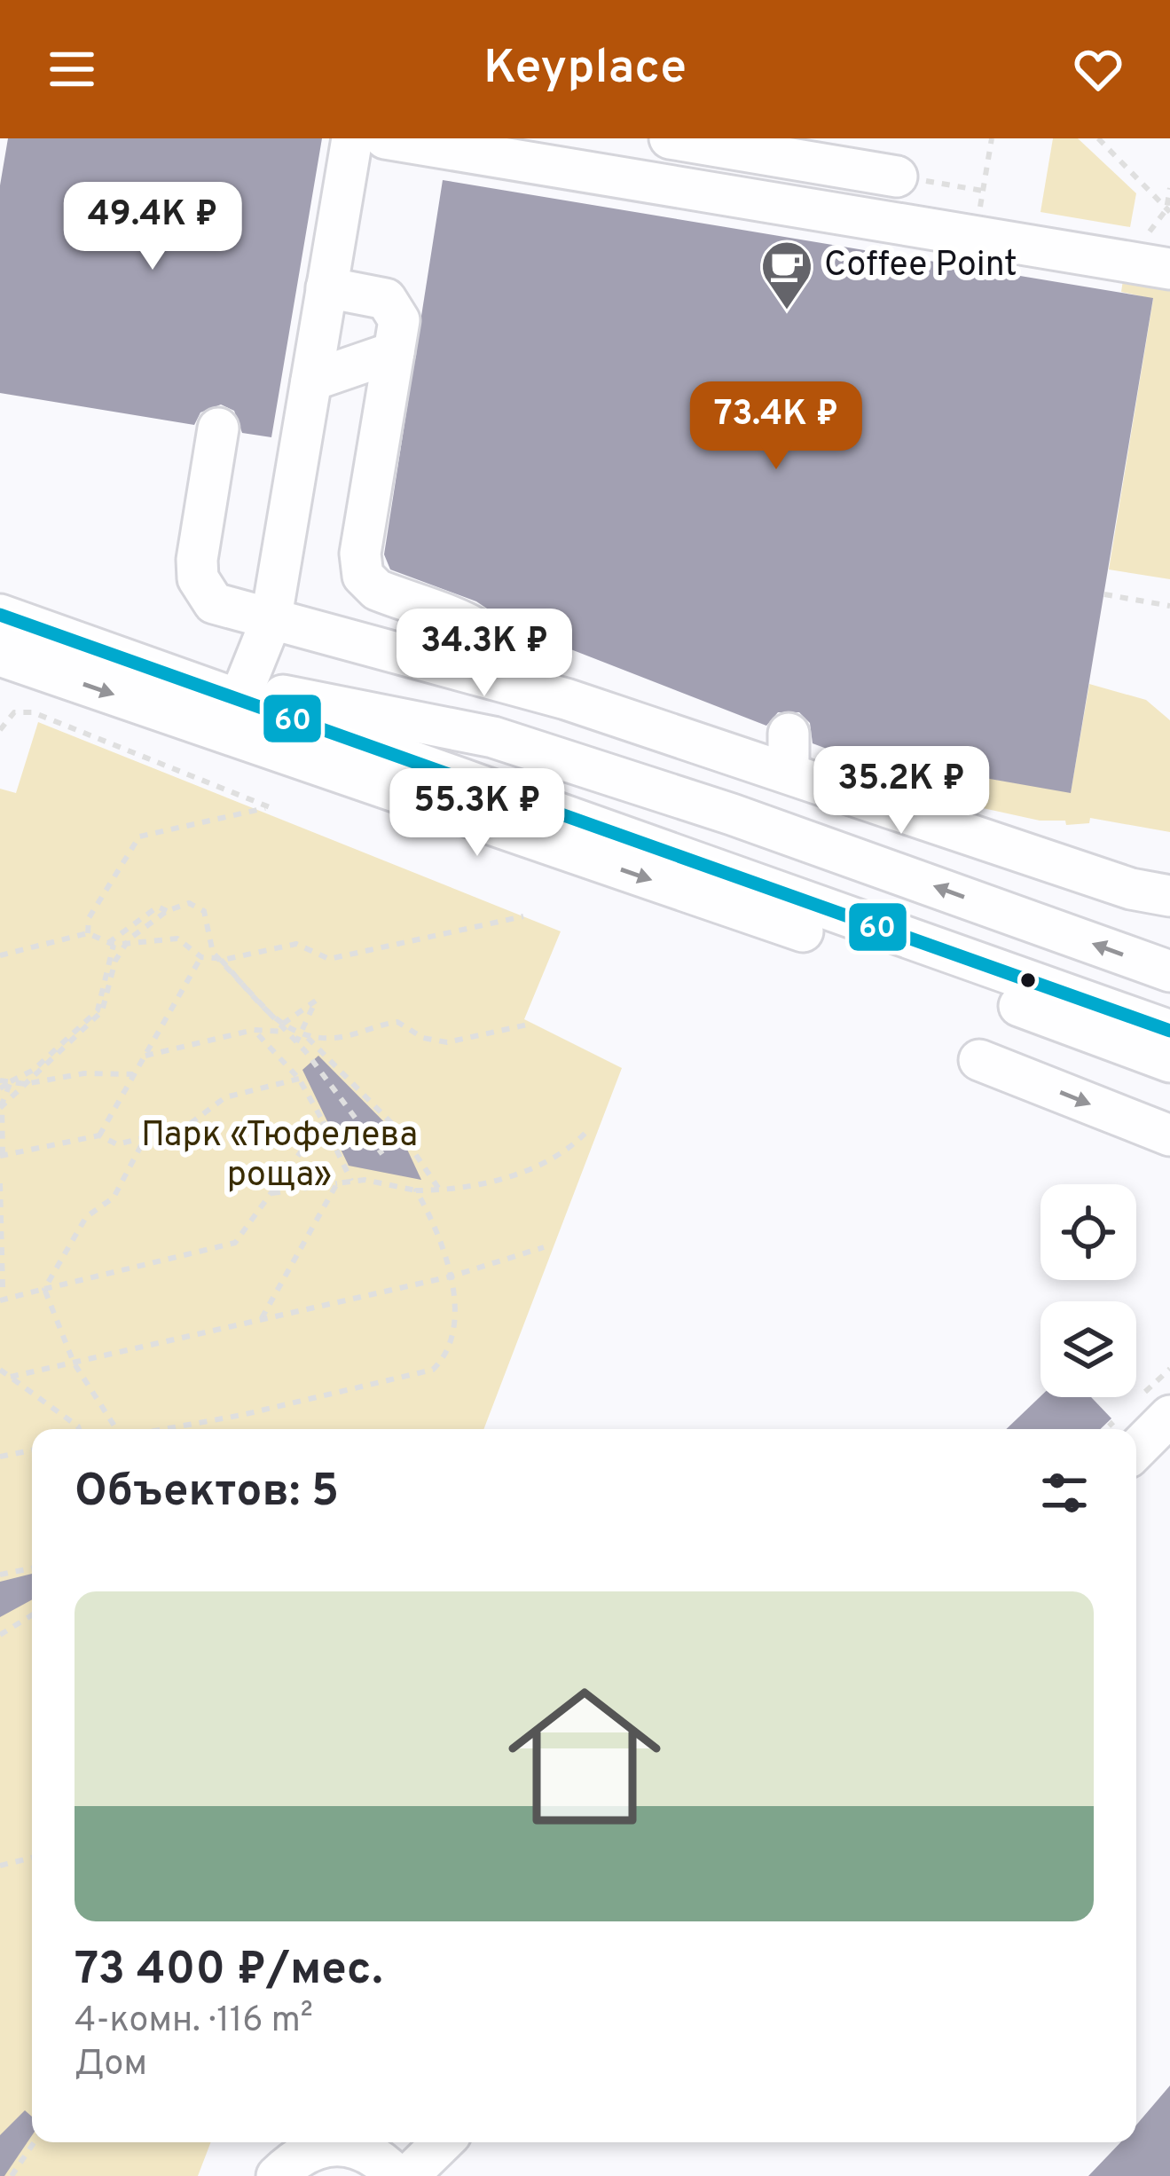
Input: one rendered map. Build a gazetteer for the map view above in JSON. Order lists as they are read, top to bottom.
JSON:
{
  "parks": ["Парк «Тюфелева роща»"],
  "places": {
    "cafe": ["Coffee Point"]
  },
  "lines": ["transit line 60"],
  "page": {
    "header": "Keyplace",
    "price": [
      "49.4K ₽",
      "73.4K ₽",
      "34.3K ₽",
      "35.2K ₽",
      "55.3K ₽"
    ],
    "heading": "Объектов: 5",
    "list": [
      {
        "name": "73 400 ₽/мес.",
        "note": "4-комн. · 116 m² · Дом"
      }
    ]
  }
}
